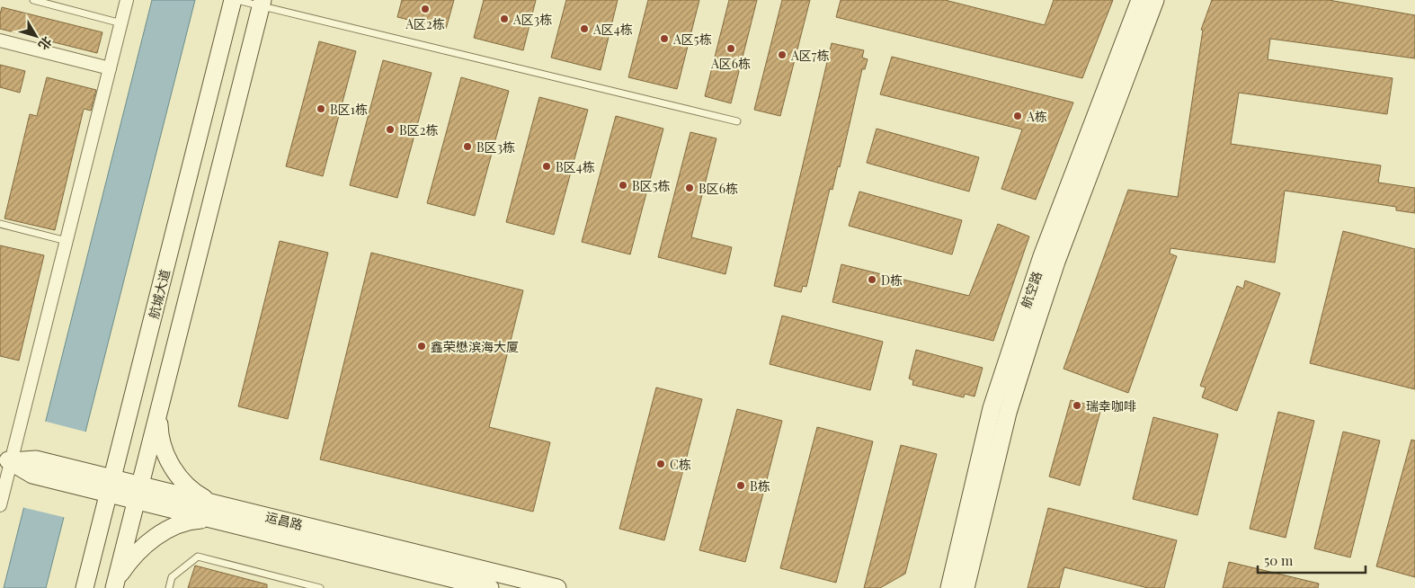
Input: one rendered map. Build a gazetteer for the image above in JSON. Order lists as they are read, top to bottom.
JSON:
{
  "streets": {
    "street": ["航空路", "航城大道", "运昌路"]
  },
  "crossings": [
    ["航城大道", "运昌路"]
  ],
  "places": [
    "A区2栋",
    "A区3栋",
    "A区4栋",
    "A区5栋",
    "A区6栋",
    "A区7栋",
    "B区1栋",
    "A栋",
    "B区2栋",
    "B区3栋",
    "B区4栋",
    "B区5栋",
    "B区6栋",
    "D栋",
    "鑫荣懋滨海大厦",
    "瑞幸咖啡",
    "C栋",
    "B栋"
  ],
  "scale_bar": "50 m",
  "north": "bottom right"
}
